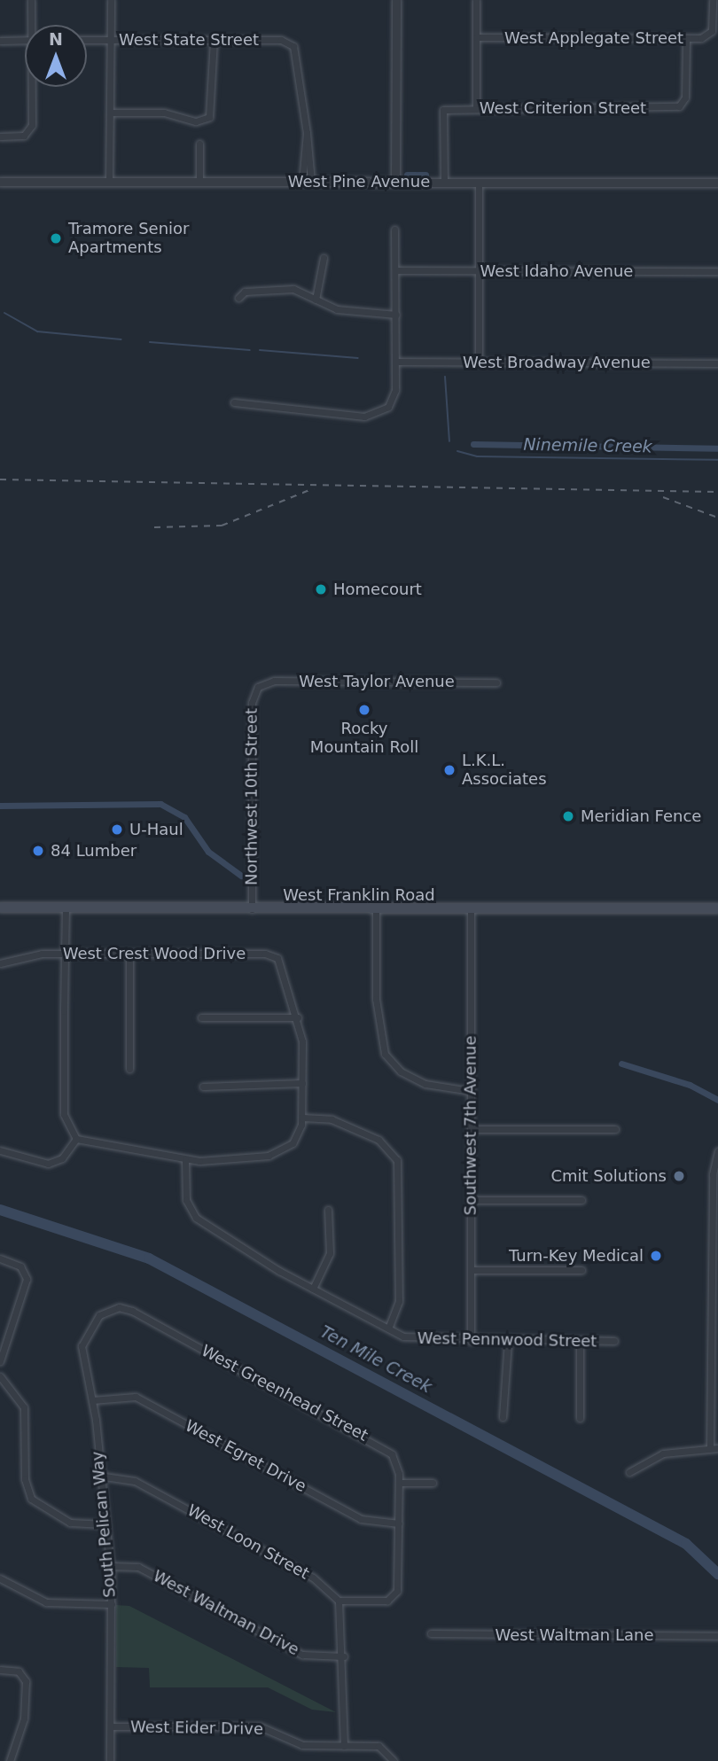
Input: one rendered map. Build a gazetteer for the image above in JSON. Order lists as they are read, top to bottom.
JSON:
{
  "streets": {
    "main road": ["West Franklin Road"],
    "street": [
      "West Applegate Street",
      "West State Street",
      "West Criterion Street",
      "West Pine Avenue",
      "West Idaho Avenue",
      "West Broadway Avenue",
      "West Taylor Avenue",
      "Northwest 10th Street",
      "West Crest Wood Drive",
      "Southwest 7th Avenue",
      "West Pennwood Street",
      "West Greenhead Street",
      "West Egret Drive",
      "South Pelican Way",
      "West Loon Street",
      "West Waltman Drive",
      "West Waltman Lane",
      "West Eider Drive"
    ]
  },
  "crossings": [
    ["West Applegate Street", "West Criterion Street"],
    ["West State Street", "West Pine Avenue"],
    ["West Criterion Street", "West Pine Avenue"],
    ["West Taylor Avenue", "Northwest 10th Street"],
    ["Northwest 10th Street", "West Franklin Road"],
    ["West Franklin Road", "Southwest 7th Avenue"],
    ["Southwest 7th Avenue", "West Pennwood Street"],
    ["West Greenhead Street", "West Egret Drive"],
    ["West Greenhead Street", "South Pelican Way"],
    ["West Greenhead Street", "West Loon Street"],
    ["West Egret Drive", "South Pelican Way"],
    ["South Pelican Way", "West Loon Street"],
    ["South Pelican Way", "West Waltman Drive"],
    ["South Pelican Way", "West Eider Drive"]
  ],
  "water": ["Ninemile Creek", "Ten Mile Creek"],
  "places": [
    "Tramore Senior Apartments",
    "Homecourt",
    "Rocky Mountain Roll",
    "L.K.L. Associates",
    "Meridian Fence",
    "U-Haul",
    "84 Lumber",
    "Cmit Solutions",
    "Turn-Key Medical"
  ],
  "north": "top"
}
